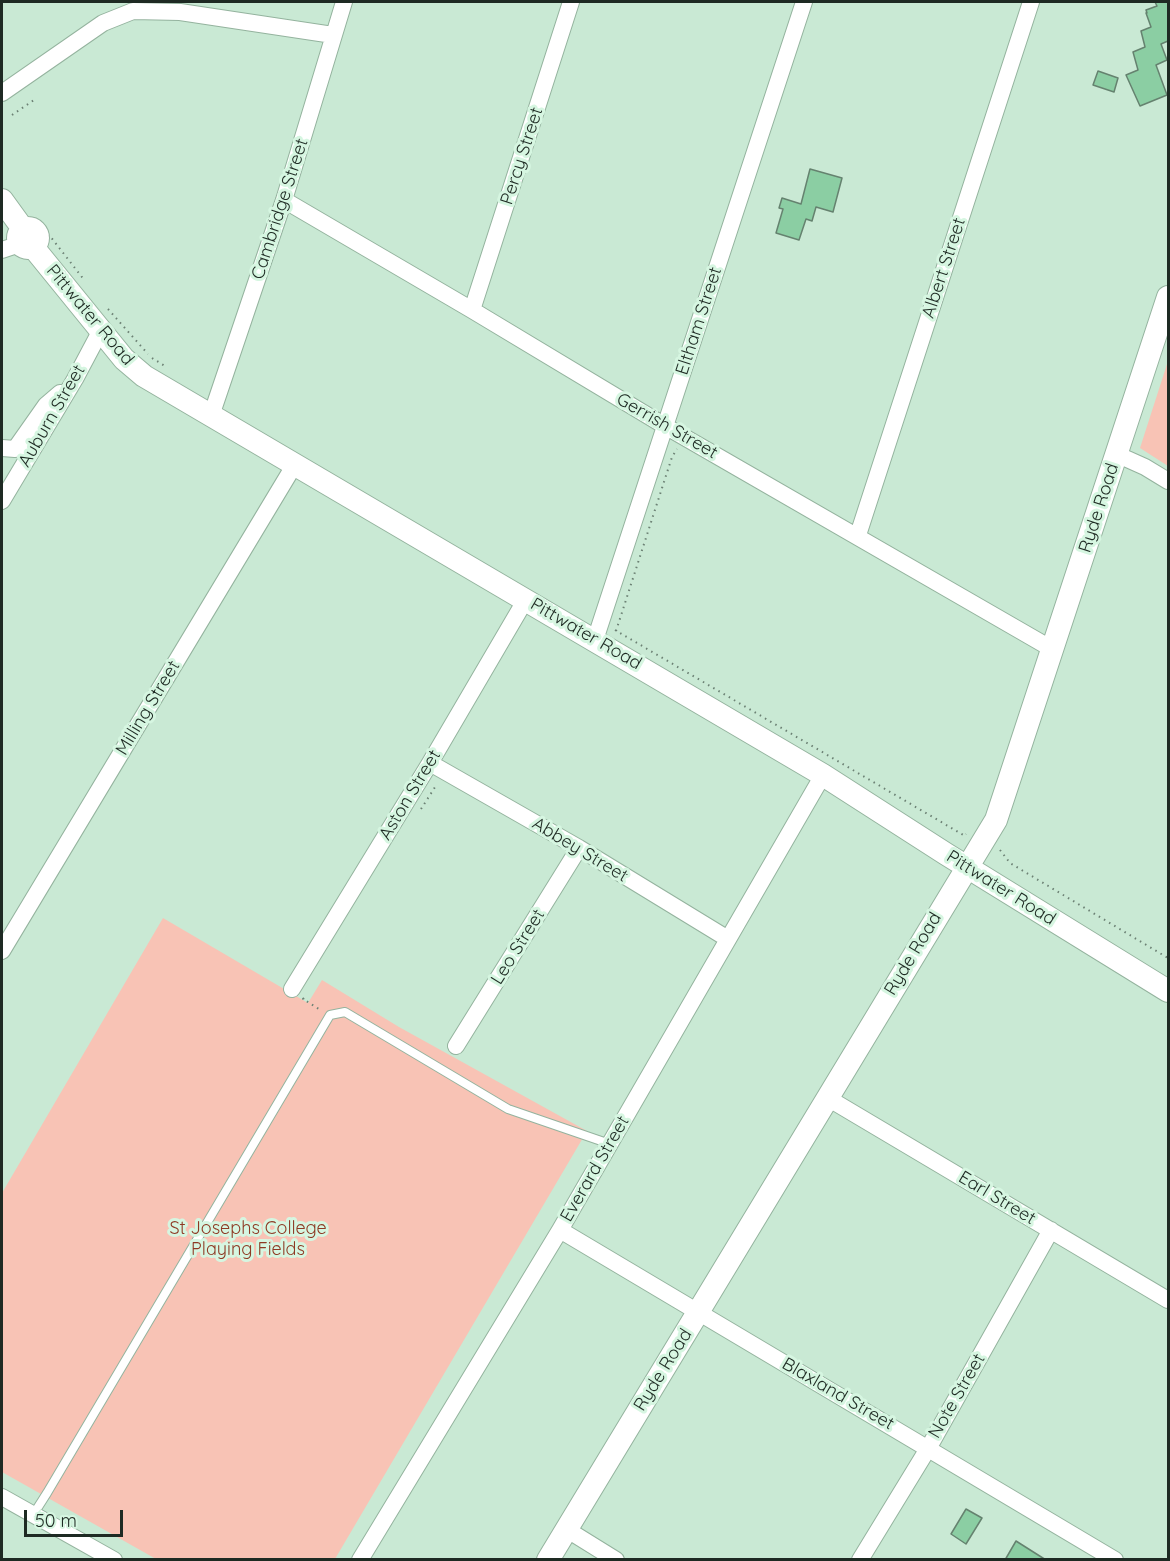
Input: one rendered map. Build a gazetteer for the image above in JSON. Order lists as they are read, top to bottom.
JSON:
{
  "streets": {
    "main road": ["Pittwater Road", "Ryde Road"],
    "street": [
      "Percy Street",
      "Cambridge Street",
      "Albert Street",
      "Eltham Street",
      "Auburn Street",
      "Gerrish Street",
      "Milling Street",
      "Aston Street",
      "Abbey Street",
      "Leo Street",
      "Everard Street",
      "Earl Street",
      "Blaxland Street",
      "Note Street"
    ]
  },
  "crossings": [
    ["Percy Street", "Gerrish Street"],
    ["Cambridge Street", "Pittwater Road"],
    ["Cambridge Street", "Gerrish Street"],
    ["Albert Street", "Gerrish Street"],
    ["Pittwater Road", "Eltham Street"],
    ["Pittwater Road", "Auburn Street"],
    ["Pittwater Road", "Ryde Road"],
    ["Pittwater Road", "Milling Street"],
    ["Pittwater Road", "Aston Street"],
    ["Pittwater Road", "Everard Street"],
    ["Eltham Street", "Gerrish Street"],
    ["Gerrish Street", "Ryde Road"],
    ["Ryde Road", "Earl Street"],
    ["Ryde Road", "Blaxland Street"],
    ["Aston Street", "Abbey Street"],
    ["Abbey Street", "Leo Street"],
    ["Abbey Street", "Everard Street"],
    ["Everard Street", "Blaxland Street"],
    ["Earl Street", "Note Street"],
    ["Blaxland Street", "Note Street"]
  ],
  "parks": ["St Josephs College Playing Fields"],
  "scale_bar": "50 m"
}
